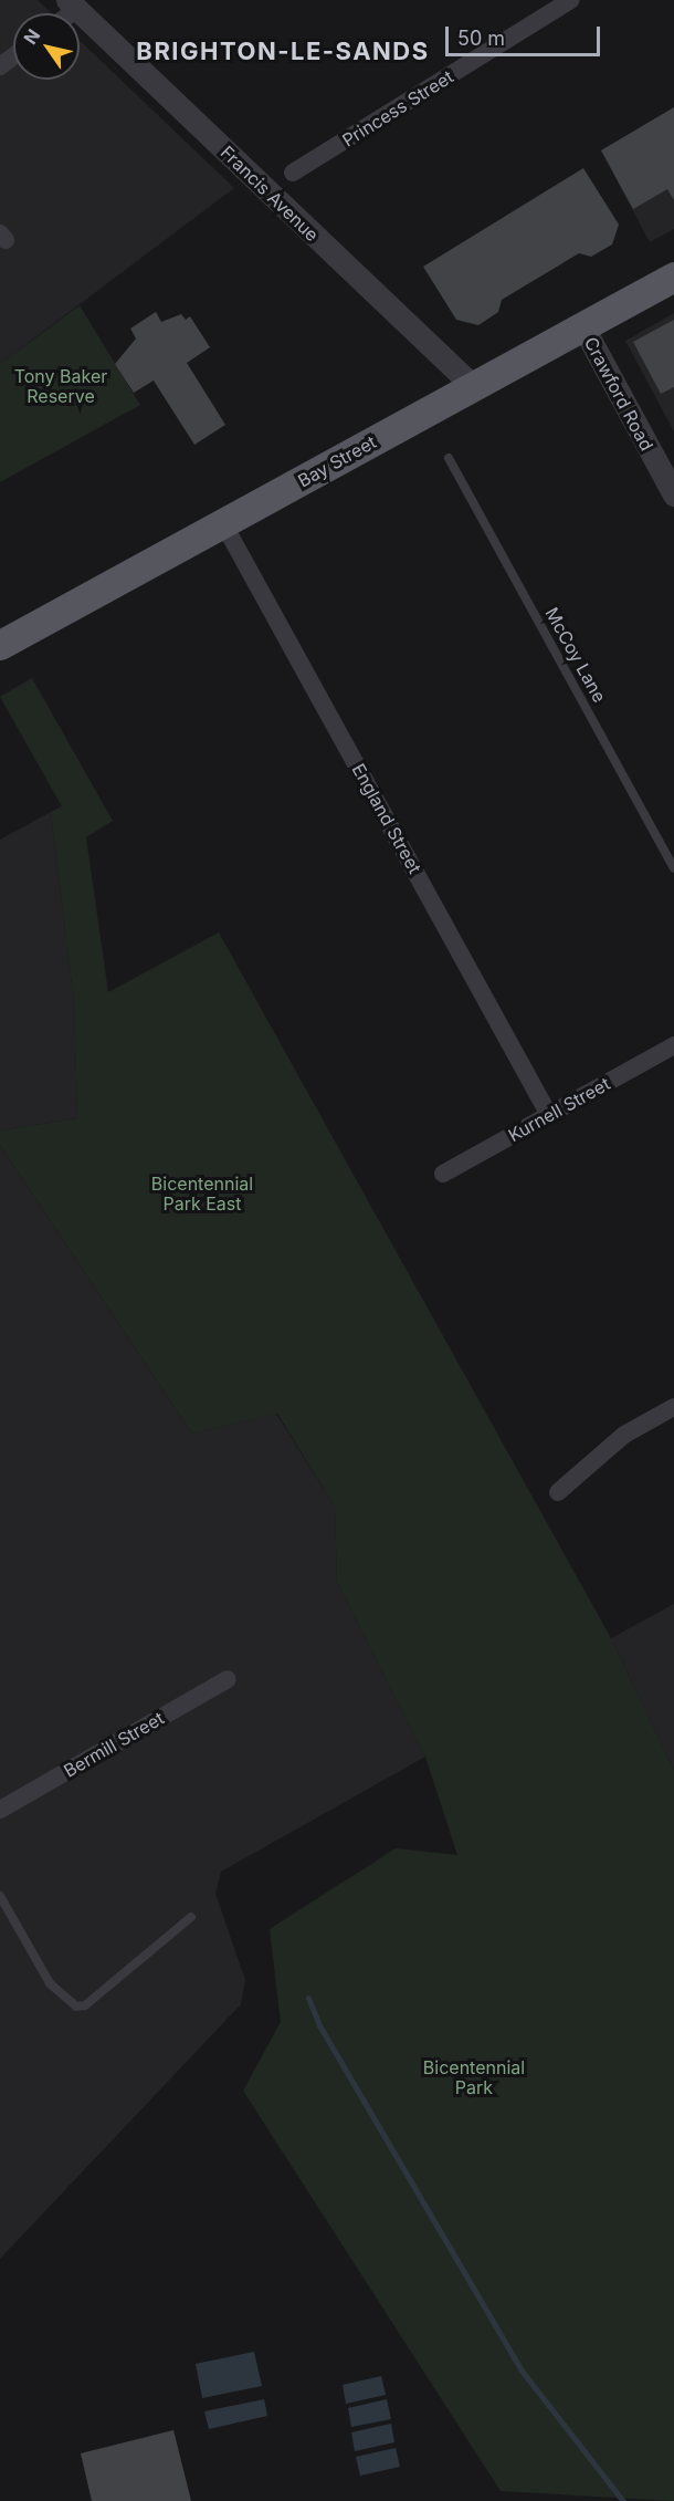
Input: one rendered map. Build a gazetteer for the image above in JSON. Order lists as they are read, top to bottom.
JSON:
{
  "streets": {
    "main road": ["Bay Street"],
    "street": [
      "Princess Street",
      "Francis Avenue",
      "Crawford Road",
      "England Street",
      "Kurnell Street",
      "Bermill Street"
    ],
    "lane": ["McCoy Lane"]
  },
  "crossings": [
    ["Francis Avenue", "Bay Street"],
    ["Crawford Road", "Bay Street"],
    ["Bay Street", "England Street"],
    ["England Street", "Kurnell Street"]
  ],
  "districts": ["BRIGHTON-LE-SANDS"],
  "parks": ["Tony Baker Reserve", "Bicentennial Park East", "Bicentennial Park"],
  "scale_bar": "50 m",
  "north": "top left"
}
